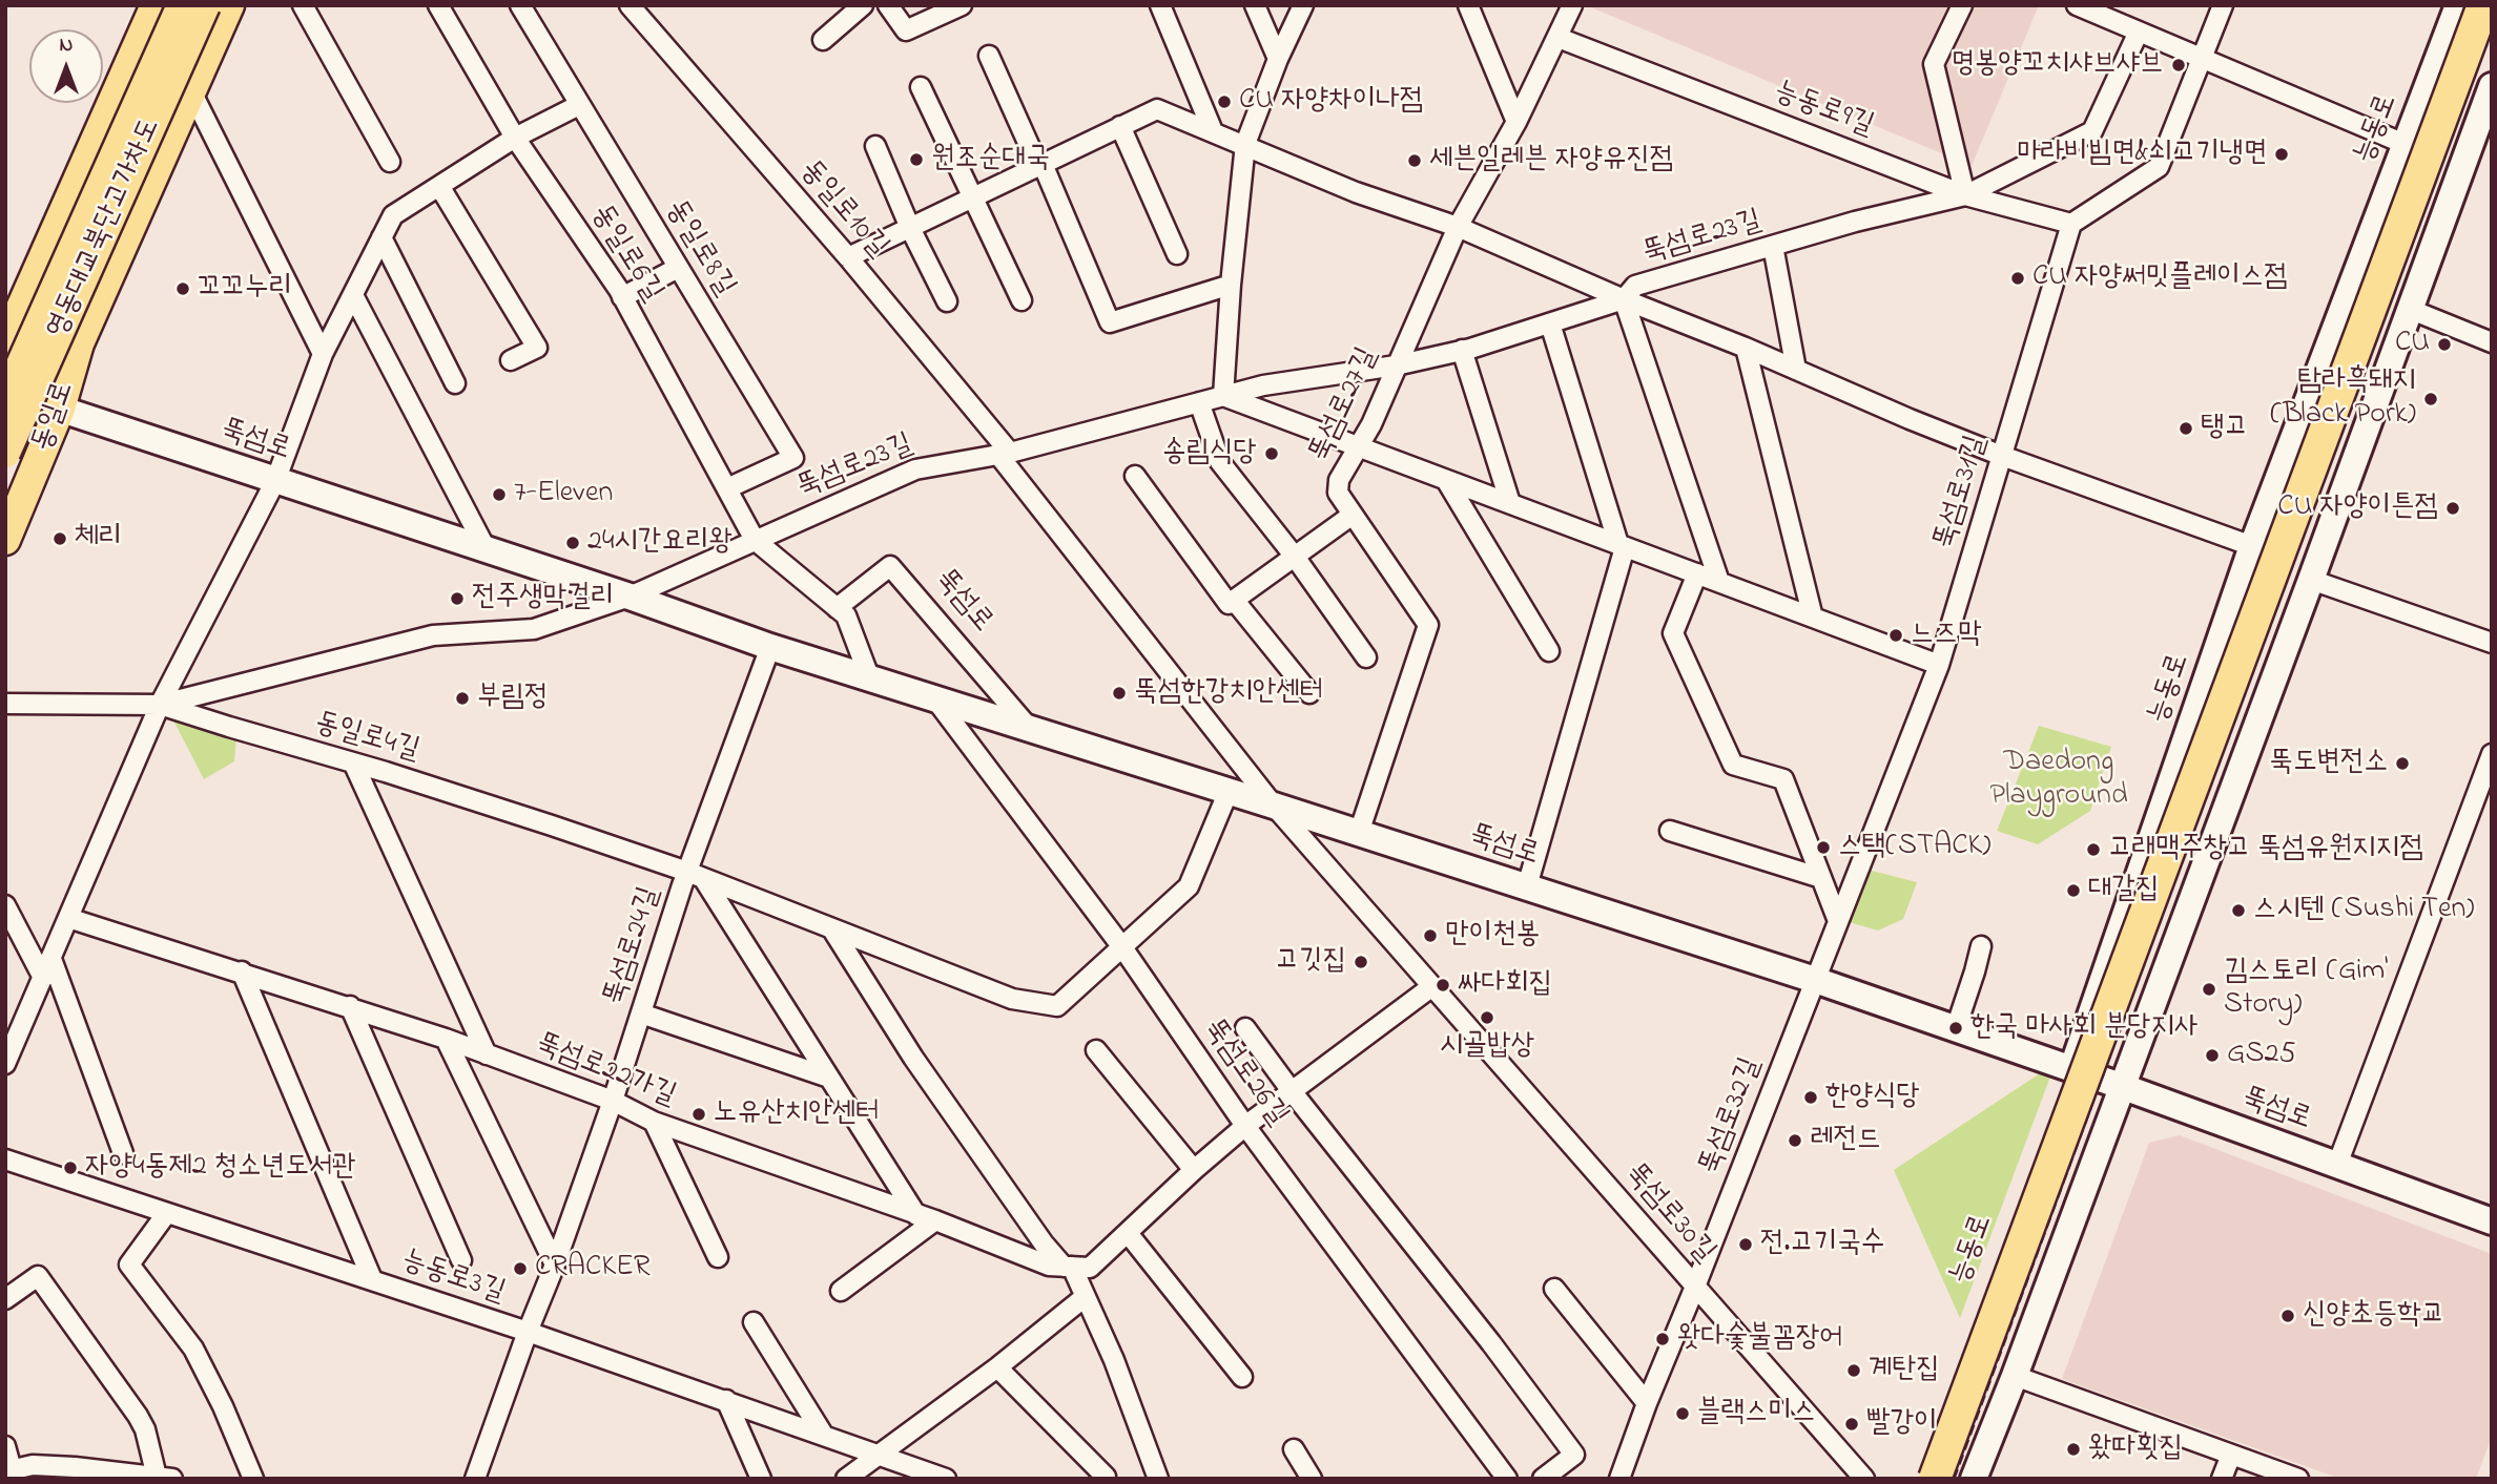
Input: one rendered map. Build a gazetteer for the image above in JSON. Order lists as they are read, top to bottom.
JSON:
{
  "streets": {
    "main road": [
      "능동로",
      "영동대교북단고가차도",
      "동일로",
      "뚝섬로"
    ],
    "street": [
      "능동로9길",
      "동일로10길",
      "뚝섬로23길",
      "동일로8길",
      "동일로6길",
      "뚝섬로27길",
      "뚝섬로31길",
      "동일로4길",
      "뚝섬로24길",
      "뚝섬로22가길",
      "뚝섬로26길",
      "뚝섬로32길",
      "뚝섬로30길",
      "능동로3길"
    ]
  },
  "crossings": [
    ["능동로9길", "뚝섬로23길"],
    ["능동로9길", "뚝섬로27길"],
    ["능동로9길", "뚝섬로31길"],
    ["능동로", "뚝섬로"],
    ["동일로10길", "뚝섬로23길"],
    ["동일로10길", "뚝섬로"],
    ["동일로10길", "뚝섬로30길"],
    ["뚝섬로23길", "동일로6길"],
    ["뚝섬로23길", "뚝섬로27길"],
    ["뚝섬로23길", "뚝섬로"],
    ["동일로8길", "동일로6길"],
    ["뚝섬로27길", "뚝섬로"],
    ["동일로", "뚝섬로"],
    ["뚝섬로", "뚝섬로31길"],
    ["뚝섬로", "동일로4길"],
    ["뚝섬로", "뚝섬로24길"],
    ["뚝섬로", "뚝섬로26길"],
    ["뚝섬로", "뚝섬로32길"],
    ["뚝섬로", "뚝섬로30길"],
    ["뚝섬로31길", "뚝섬로32길"],
    ["동일로4길", "뚝섬로24길"],
    ["동일로4길", "뚝섬로26길"],
    ["뚝섬로24길", "뚝섬로22가길"],
    ["뚝섬로24길", "능동로3길"],
    ["뚝섬로32길", "뚝섬로30길"]
  ],
  "parks": ["Daedong Playground"],
  "places": [
    "명봉양꼬치샤브샤브",
    "CU 자양차이나점",
    "마라비빔면&쇠고기냉면",
    "원조순대국",
    "세븐일레븐 자양유진점",
    "CU 자양써밋플레이스점",
    "꼬꼬누리",
    "CU",
    "탐라흑돼지 (Black Pork)",
    "탱고",
    "송림식당",
    "7-Eleven",
    "CU 자양이튼점",
    "체리",
    "24시간요리왕",
    "전주생막걸리",
    "느즈막",
    "뚝섬한강치안센터",
    "부림정",
    "뚝도변전소",
    "스택(STACK)",
    "고래맥주창고 뚝섬유원지지점",
    "대갈집",
    "스시텐 (Sushi Ten)",
    "만이천봉",
    "고깃집",
    "싸다회집",
    "김스토리 (Gim' Story)",
    "시골밥상",
    "한국 마사회 분당지사",
    "GS25",
    "한양식당",
    "노유산치안센터",
    "레전드",
    "자양4동제2 청소년도서관",
    "전.고기국수",
    "CRACKER",
    "신양초등학교",
    "왓다숯불꼼장어",
    "계탄집",
    "블랙스미스",
    "빨강이",
    "왔따횟집"
  ],
  "north": "top"
}
